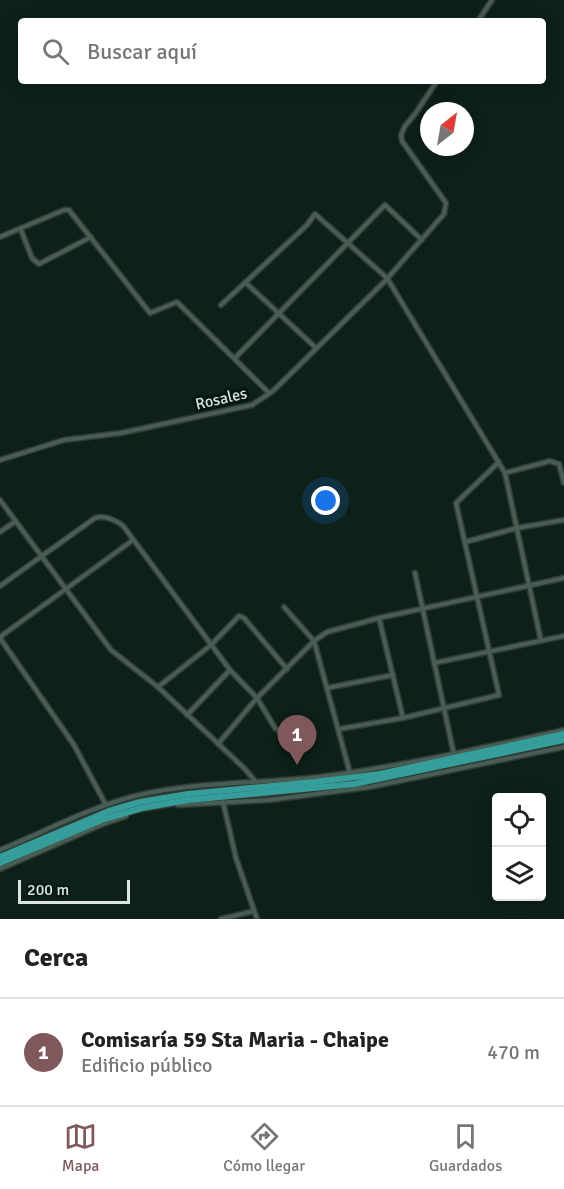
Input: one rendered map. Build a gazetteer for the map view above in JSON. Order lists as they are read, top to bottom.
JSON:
{
  "streets": {
    "street": ["Rosales"]
  },
  "scale_bar": "200 m",
  "north": "top right",
  "page": {
    "search": "Buscar aquí",
    "pins": "1",
    "scale": "200 m",
    "heading": "Cerca",
    "list": [
      {
        "mark": "1",
        "name": "Comisaría 59 Sta Maria - Chaipe",
        "note": "Edificio público",
        "value": "470 m"
      }
    ],
    "nav": ["Mapa", "Cómo llegar", "Guardados"]
  }
}
